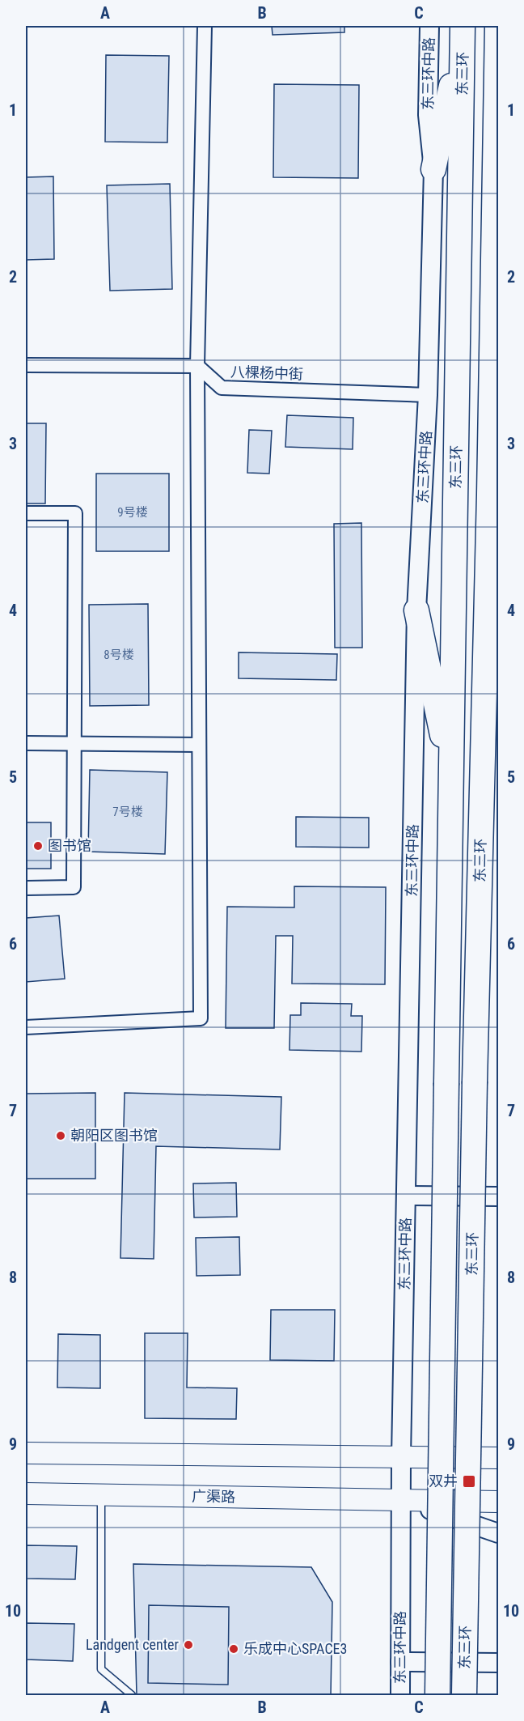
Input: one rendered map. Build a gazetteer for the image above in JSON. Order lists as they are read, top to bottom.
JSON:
{
  "streets": {
    "highway": ["东三环"],
    "main road": ["广渠路"],
    "street": ["东三环中路", "八棵杨中街"]
  },
  "crossings": [
    ["东三环中路", "八棵杨中街"],
    ["东三环中路", "广渠路"]
  ],
  "places": {
    "other": [
      "图书馆",
      "朝阳区图书馆",
      "Landgent center",
      "乐成中心SPACE3"
    ],
    "transit": ["双井"]
  },
  "house_numbers": ["9号楼", "8号楼", "7号楼"],
  "grid": {
    "columns": ["A", "B", "C"],
    "rows": [
      "1",
      "2",
      "3",
      "4",
      "5",
      "6",
      "7",
      "8",
      "9",
      "10"
    ]
  }
}
